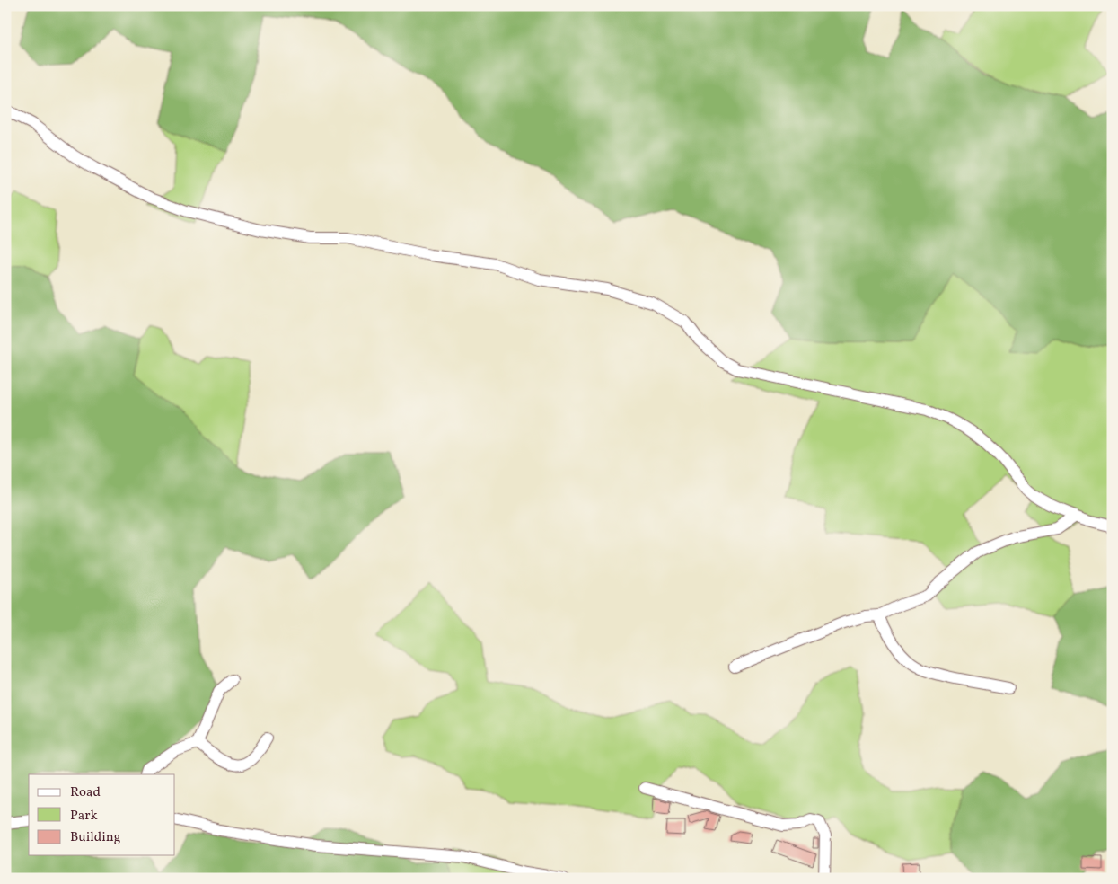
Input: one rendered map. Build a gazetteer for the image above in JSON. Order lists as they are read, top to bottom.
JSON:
{
  "legend": ["Road", "Park", "Building"]
}
